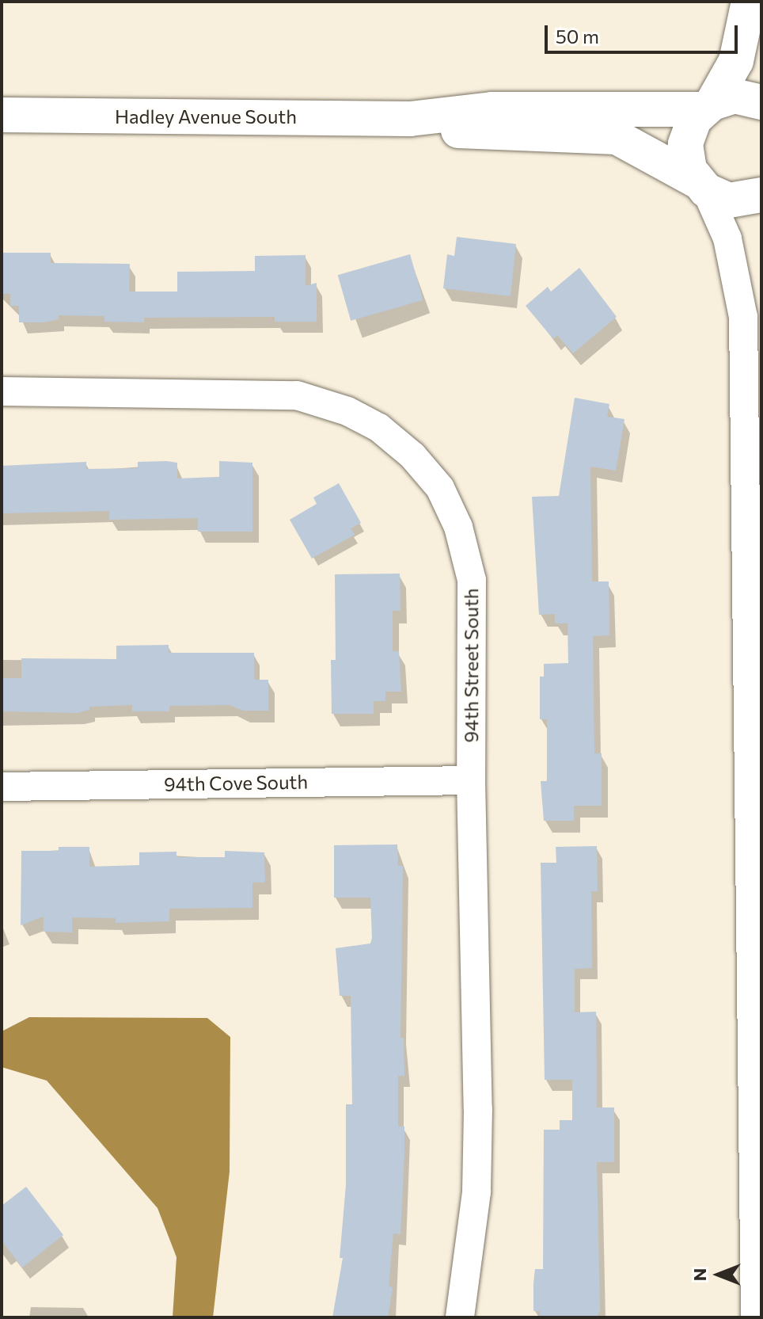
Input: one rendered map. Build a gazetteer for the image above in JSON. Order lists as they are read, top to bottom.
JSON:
{
  "streets": {
    "street": ["Hadley Avenue South", "94th Street South", "94th Cove South"]
  },
  "crossings": [
    ["94th Street South", "94th Cove South"]
  ],
  "scale_bar": "50 m",
  "north": "left"
}
